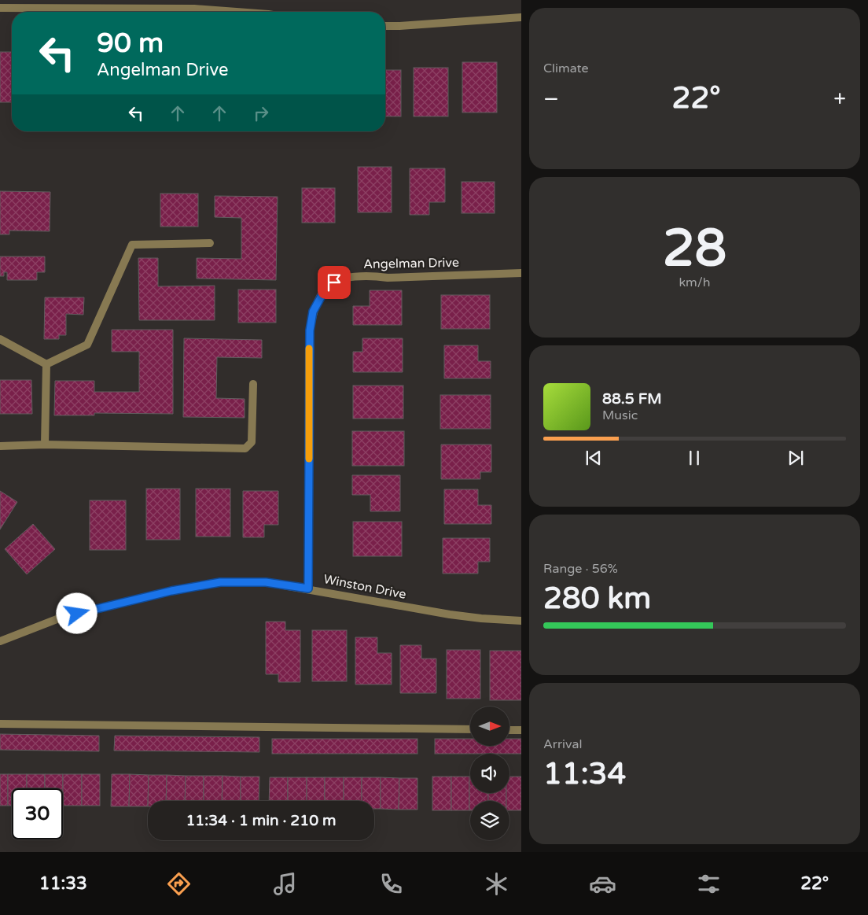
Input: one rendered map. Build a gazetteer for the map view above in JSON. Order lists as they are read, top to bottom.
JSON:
{
  "streets": {
    "street": ["Angelman Drive", "Winston Drive"]
  },
  "crossings": [
    ["Angelman Drive", "Winston Drive"]
  ],
  "north": "right",
  "page": {
    "tile": [
      "Climate",
      ["28", "km/h"],
      ["Range · 56%", "280 km"],
      ["Arrival", "11:34"]
    ],
    "turn": ["90 m", "Angelman Drive"],
    "heat": ["−", "22°", "+"],
    "song": ["88.5 FM", "Music"],
    "limit": "30",
    "trip": "11:34 · 1 min · 210 m",
    "tabs": ["11:33", "22°"]
  }
}
